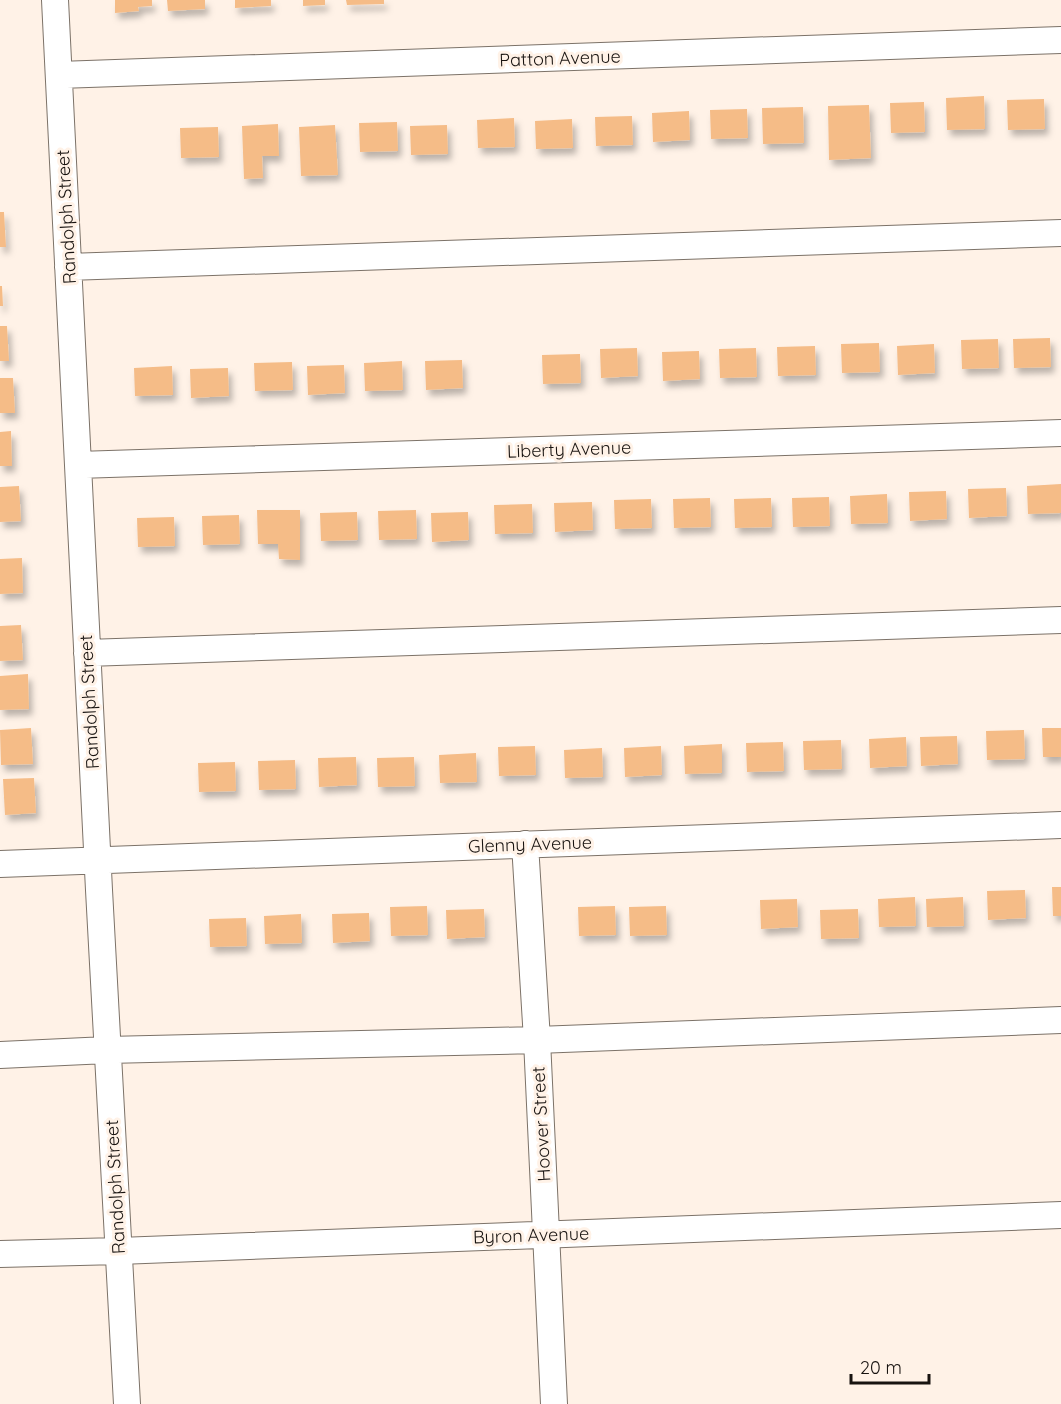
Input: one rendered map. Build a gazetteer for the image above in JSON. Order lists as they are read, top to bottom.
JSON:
{
  "streets": {
    "street": [
      "Patton Avenue",
      "Randolph Street",
      "Liberty Avenue",
      "Glenny Avenue",
      "Hoover Street",
      "Byron Avenue"
    ]
  },
  "crossings": [
    ["Patton Avenue", "Randolph Street"],
    ["Randolph Street", "Liberty Avenue"],
    ["Randolph Street", "Glenny Avenue"],
    ["Randolph Street", "Byron Avenue"],
    ["Glenny Avenue", "Hoover Street"],
    ["Hoover Street", "Byron Avenue"]
  ],
  "scale_bar": "20 m"
}
